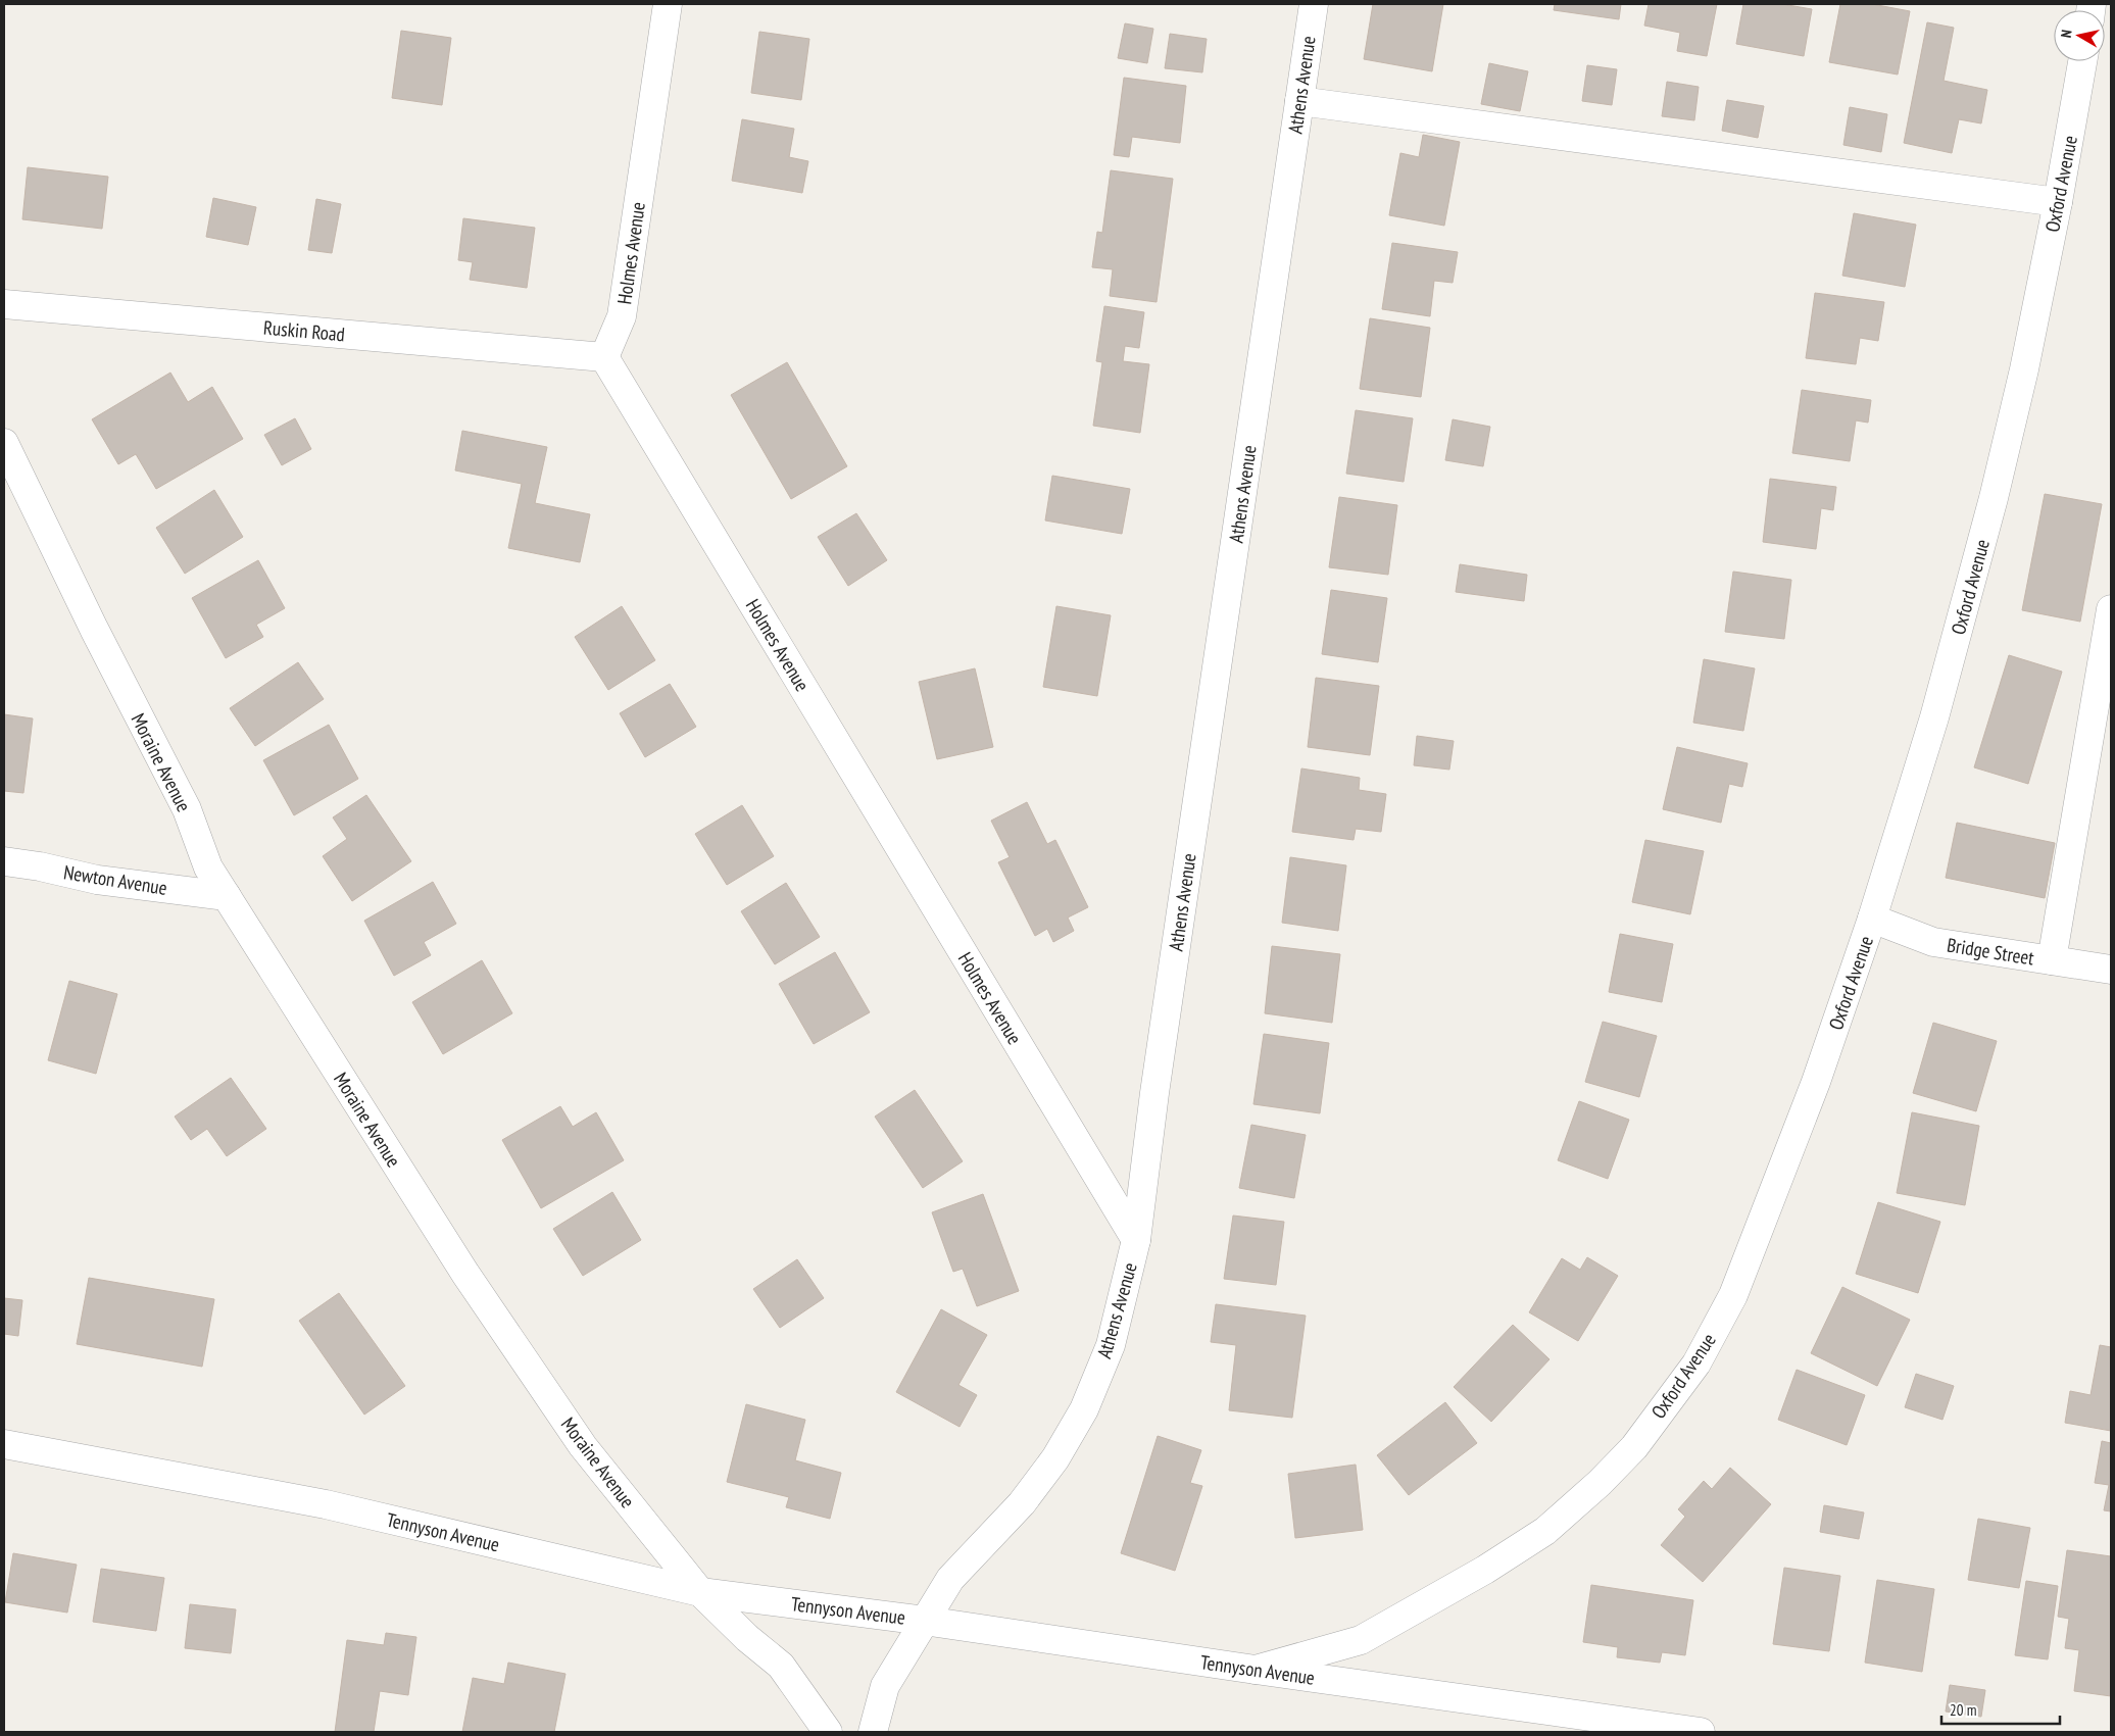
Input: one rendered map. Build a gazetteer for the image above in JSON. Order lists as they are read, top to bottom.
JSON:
{
  "streets": {
    "street": [
      "Athens Avenue",
      "Oxford Avenue",
      "Holmes Avenue",
      "Ruskin Road",
      "Moraine Avenue",
      "Newton Avenue",
      "Bridge Street",
      "Tennyson Avenue"
    ]
  },
  "crossings": [
    ["Athens Avenue", "Holmes Avenue"],
    ["Athens Avenue", "Tennyson Avenue"],
    ["Oxford Avenue", "Bridge Street"],
    ["Oxford Avenue", "Tennyson Avenue"],
    ["Holmes Avenue", "Ruskin Road"],
    ["Moraine Avenue", "Newton Avenue"],
    ["Moraine Avenue", "Tennyson Avenue"]
  ],
  "scale_bar": "20 m",
  "north": "left"
}
